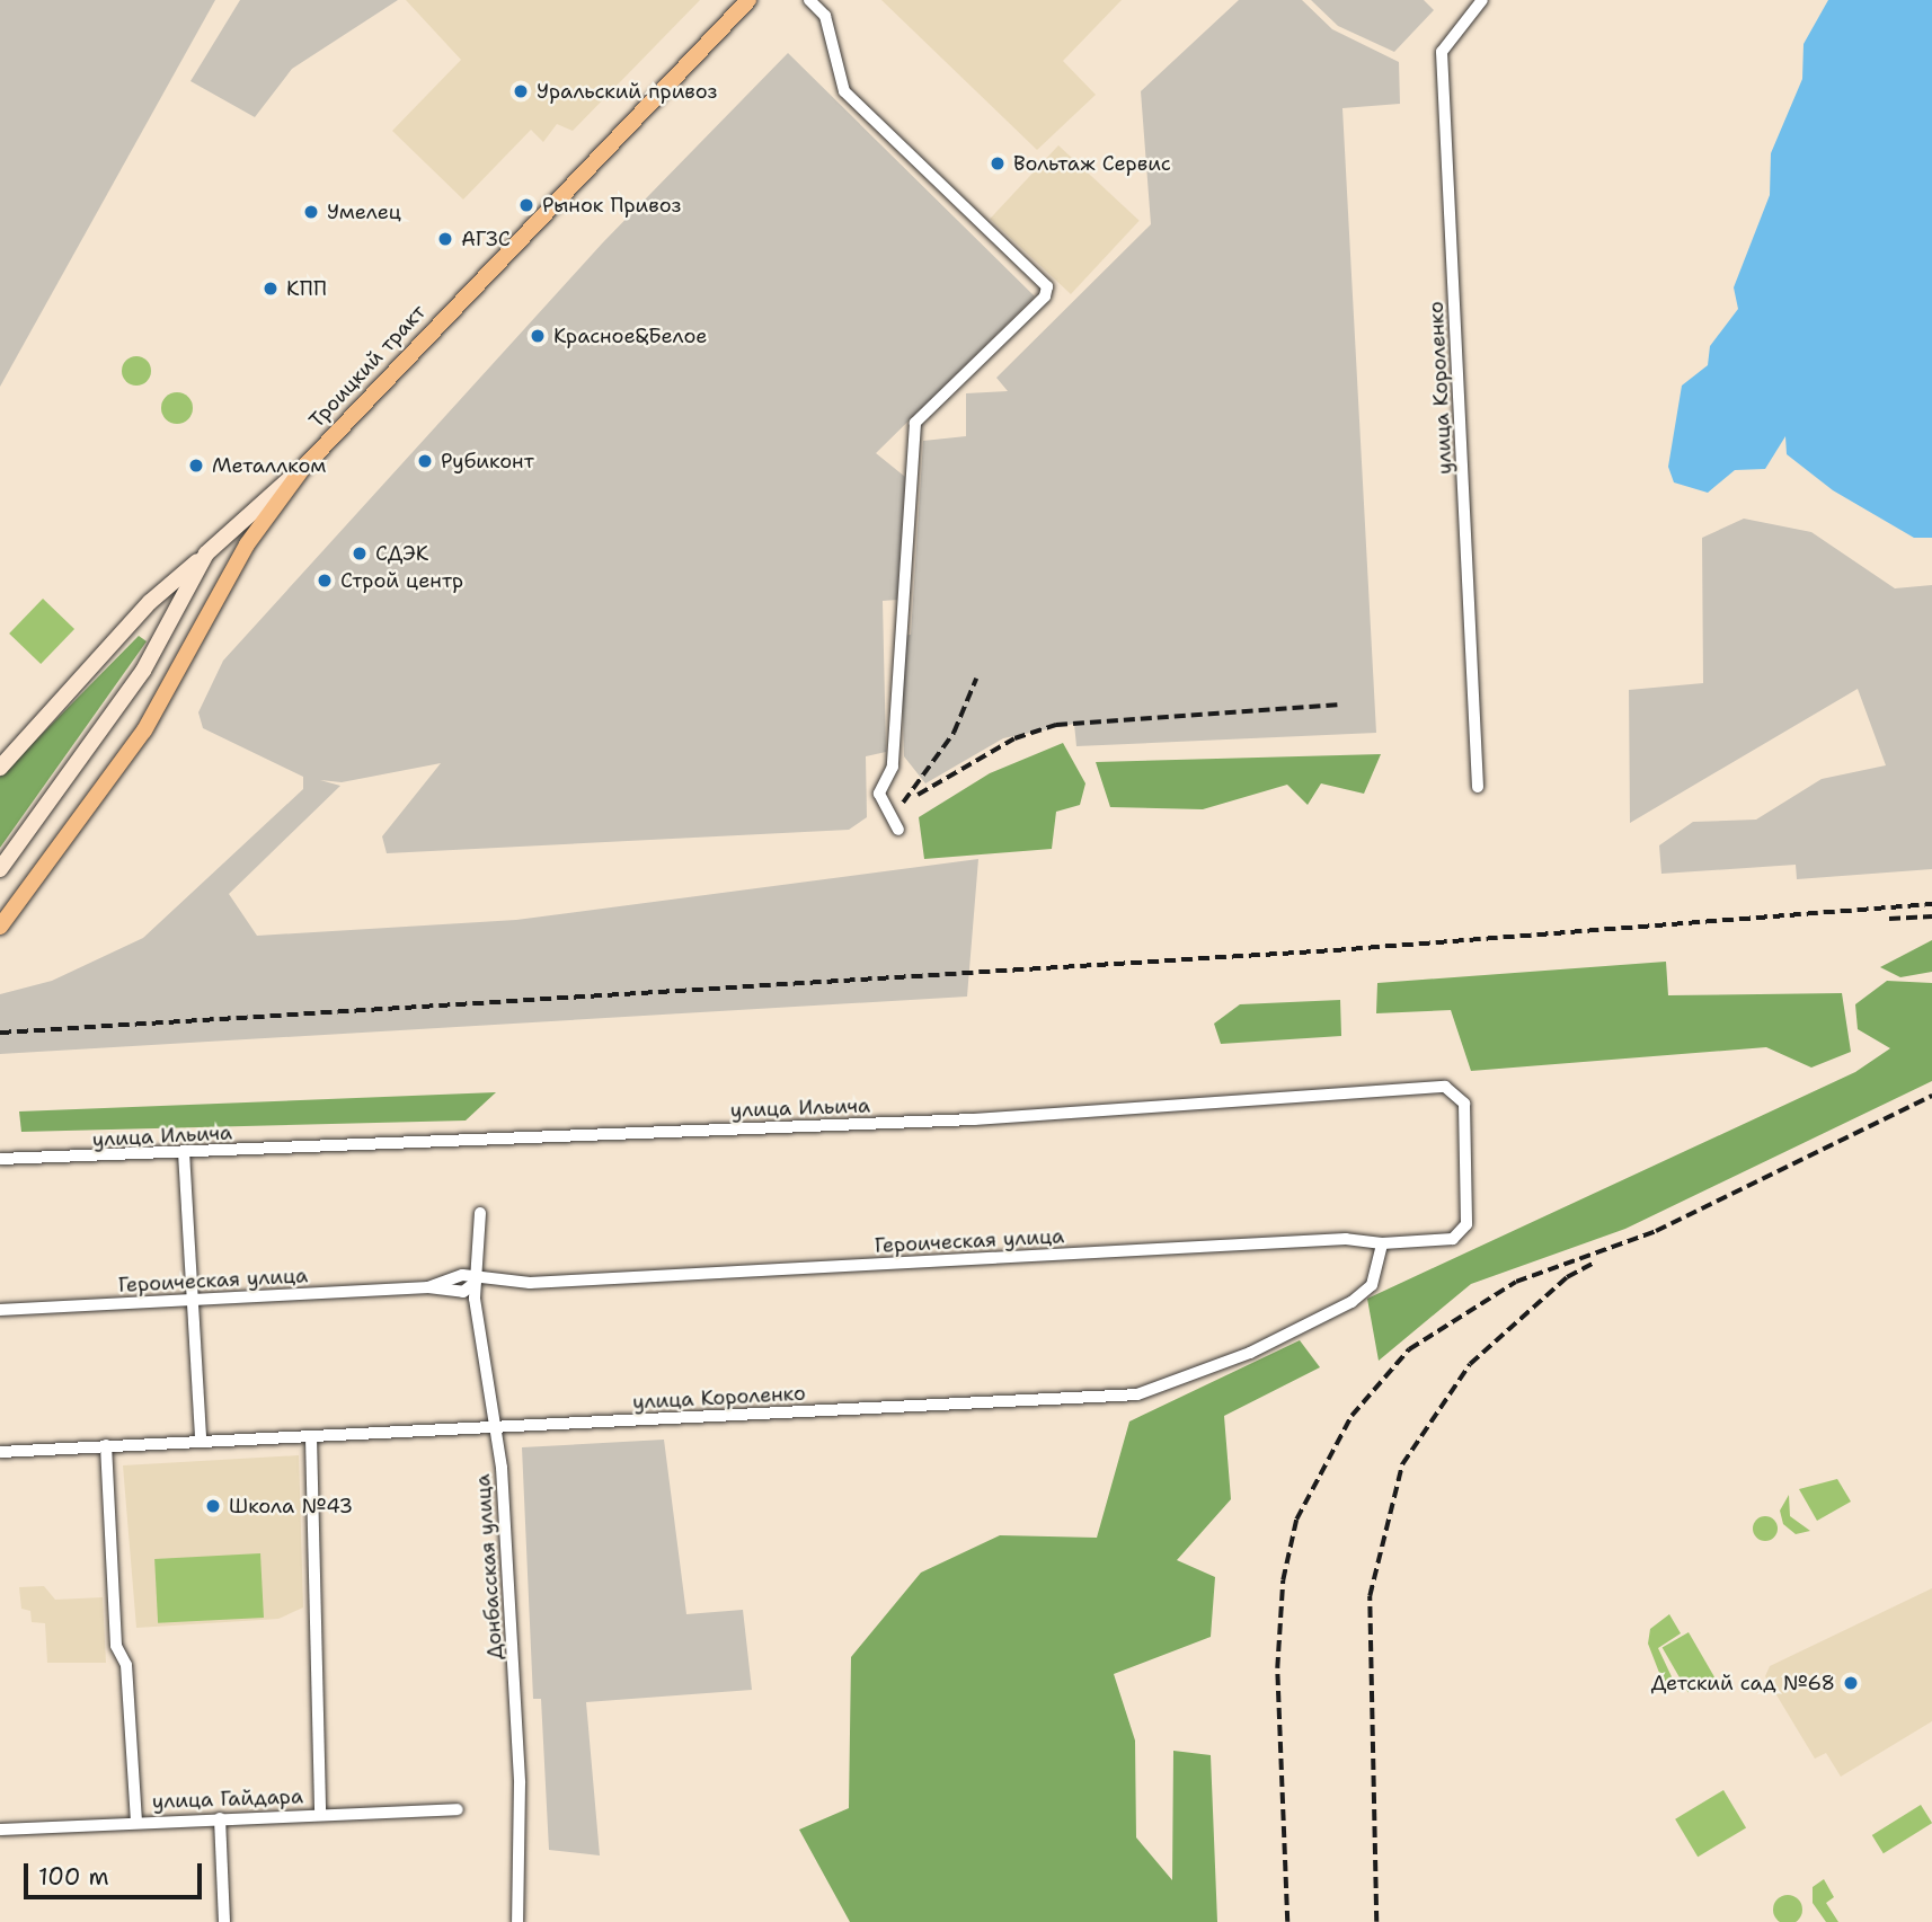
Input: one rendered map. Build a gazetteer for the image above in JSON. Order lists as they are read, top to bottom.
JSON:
{
  "streets": {
    "main road": ["Троицкий тракт"],
    "street": [
      "улица Короленко",
      "улица Ильича",
      "Героическая улица",
      "Донбасская улица",
      "улица Гайдара"
    ]
  },
  "crossings": [
    ["улица Короленко", "Героическая улица"],
    ["улица Короленко", "Донбасская улица"],
    ["улица Ильича", "Героическая улица"],
    ["Героическая улица", "Донбасская улица"]
  ],
  "places": [
    "Уральский привоз",
    "Вольтаж Сервис",
    "Рынок Привоз",
    "Умелец",
    "АГЗС",
    "КПП",
    "Красное&Белое",
    "Рубиконт",
    "Металлком",
    "СДЭК",
    "Строй центр",
    "Школа №43",
    "Детский сад №68"
  ],
  "scale_bar": "100 m"
}
